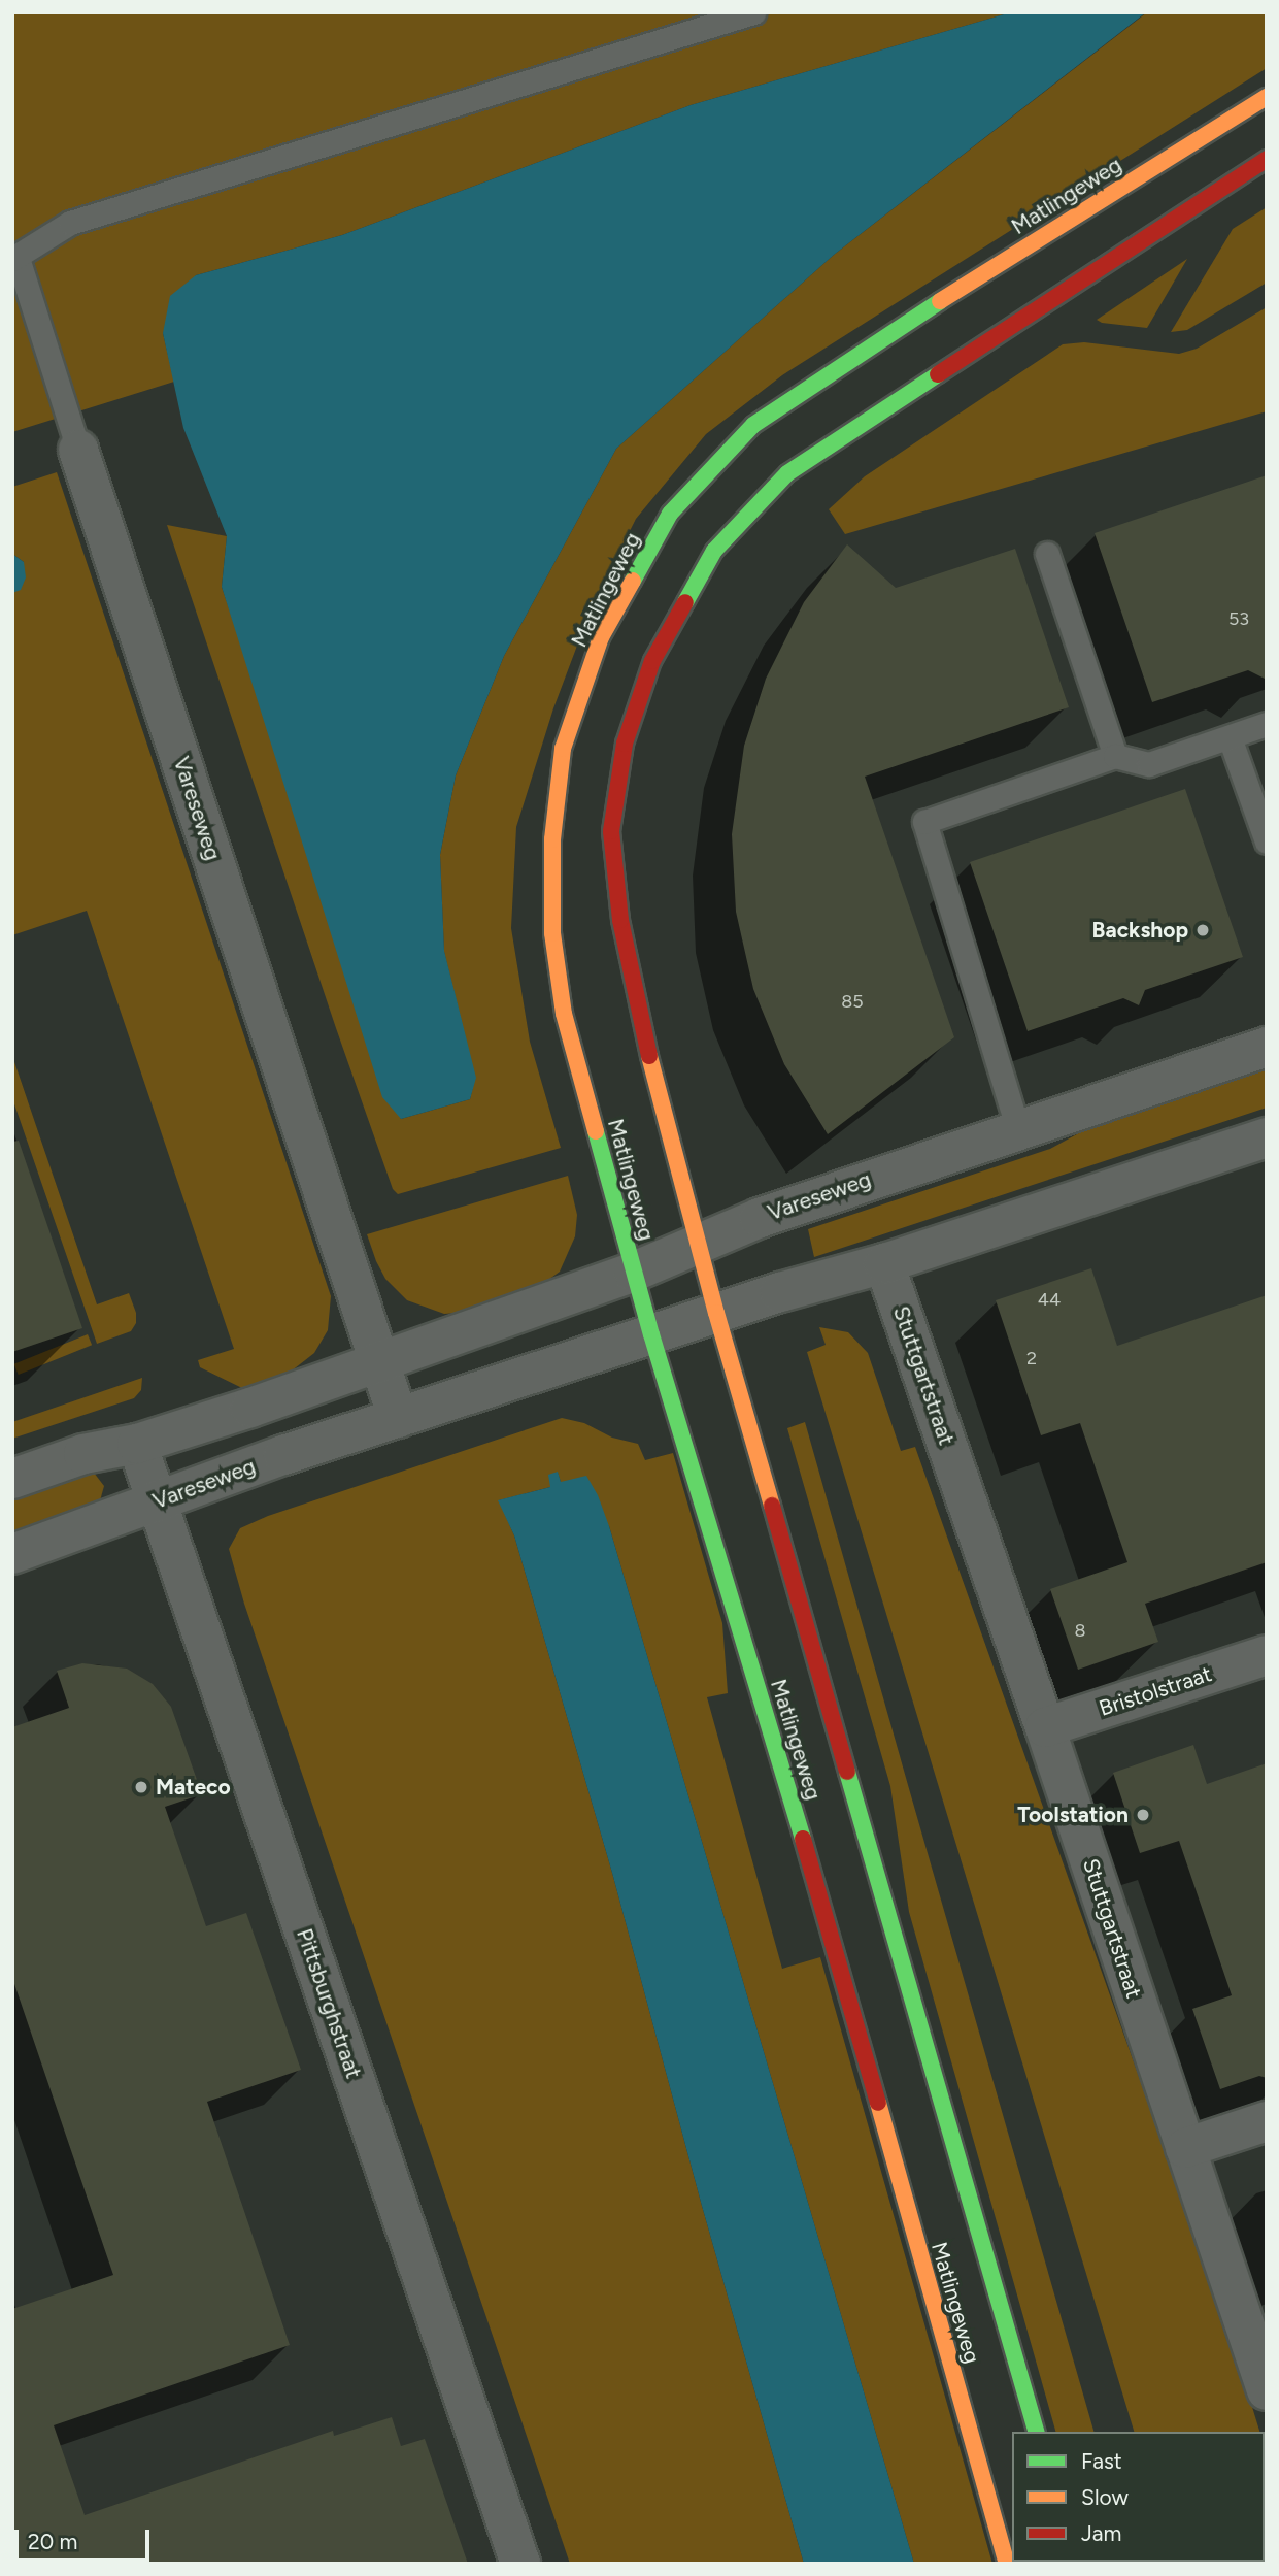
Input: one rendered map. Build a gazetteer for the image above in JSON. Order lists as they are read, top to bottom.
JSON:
{
  "streets": {
    "main road": ["Matlingeweg"],
    "street": [
      "Vareseweg",
      "Stuttgartstraat",
      "Bristolstraat",
      "Pittsburghstraat"
    ]
  },
  "crossings": [
    ["Matlingeweg", "Vareseweg"],
    ["Vareseweg", "Stuttgartstraat"],
    ["Vareseweg", "Pittsburghstraat"],
    ["Stuttgartstraat", "Bristolstraat"]
  ],
  "places": ["Backshop", "Mateco", "Toolstation"],
  "house_numbers": [
    "53",
    "85",
    "44",
    "2",
    "8"
  ],
  "legend": ["Fast", "Slow", "Jam"],
  "scale_bar": "20 m"
}
